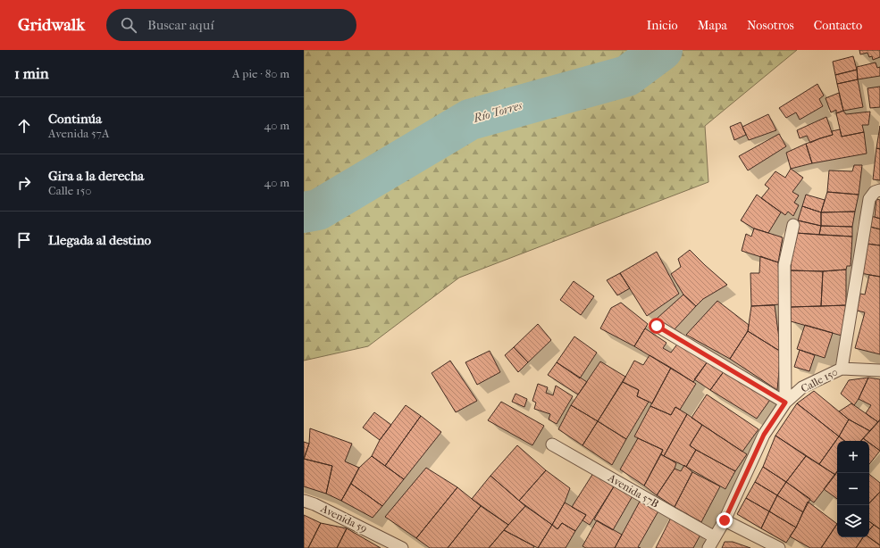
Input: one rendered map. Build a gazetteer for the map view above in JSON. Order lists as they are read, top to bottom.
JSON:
{
  "streets": {
    "lane": ["Calle 150", "Avenida 57B", "Avenida 59"]
  },
  "crossings": [
    ["Calle 150", "Avenida 57B"]
  ],
  "water": ["Río Torres"],
  "page": {
    "header": "Gridwalk",
    "search": "Buscar aquí",
    "nav": [
      "Inicio",
      "Mapa",
      "Nosotros",
      "Contacto"
    ],
    "heading": ["1 min", "A pie · 80 m"],
    "list": [
      ["Continúa", "Avenida 57A", "40 m"],
      ["Gira a la derecha", "Calle 150", "40 m"],
      "Llegada al destino"
    ],
    "map_buttons": ["+", "−"]
  }
}
